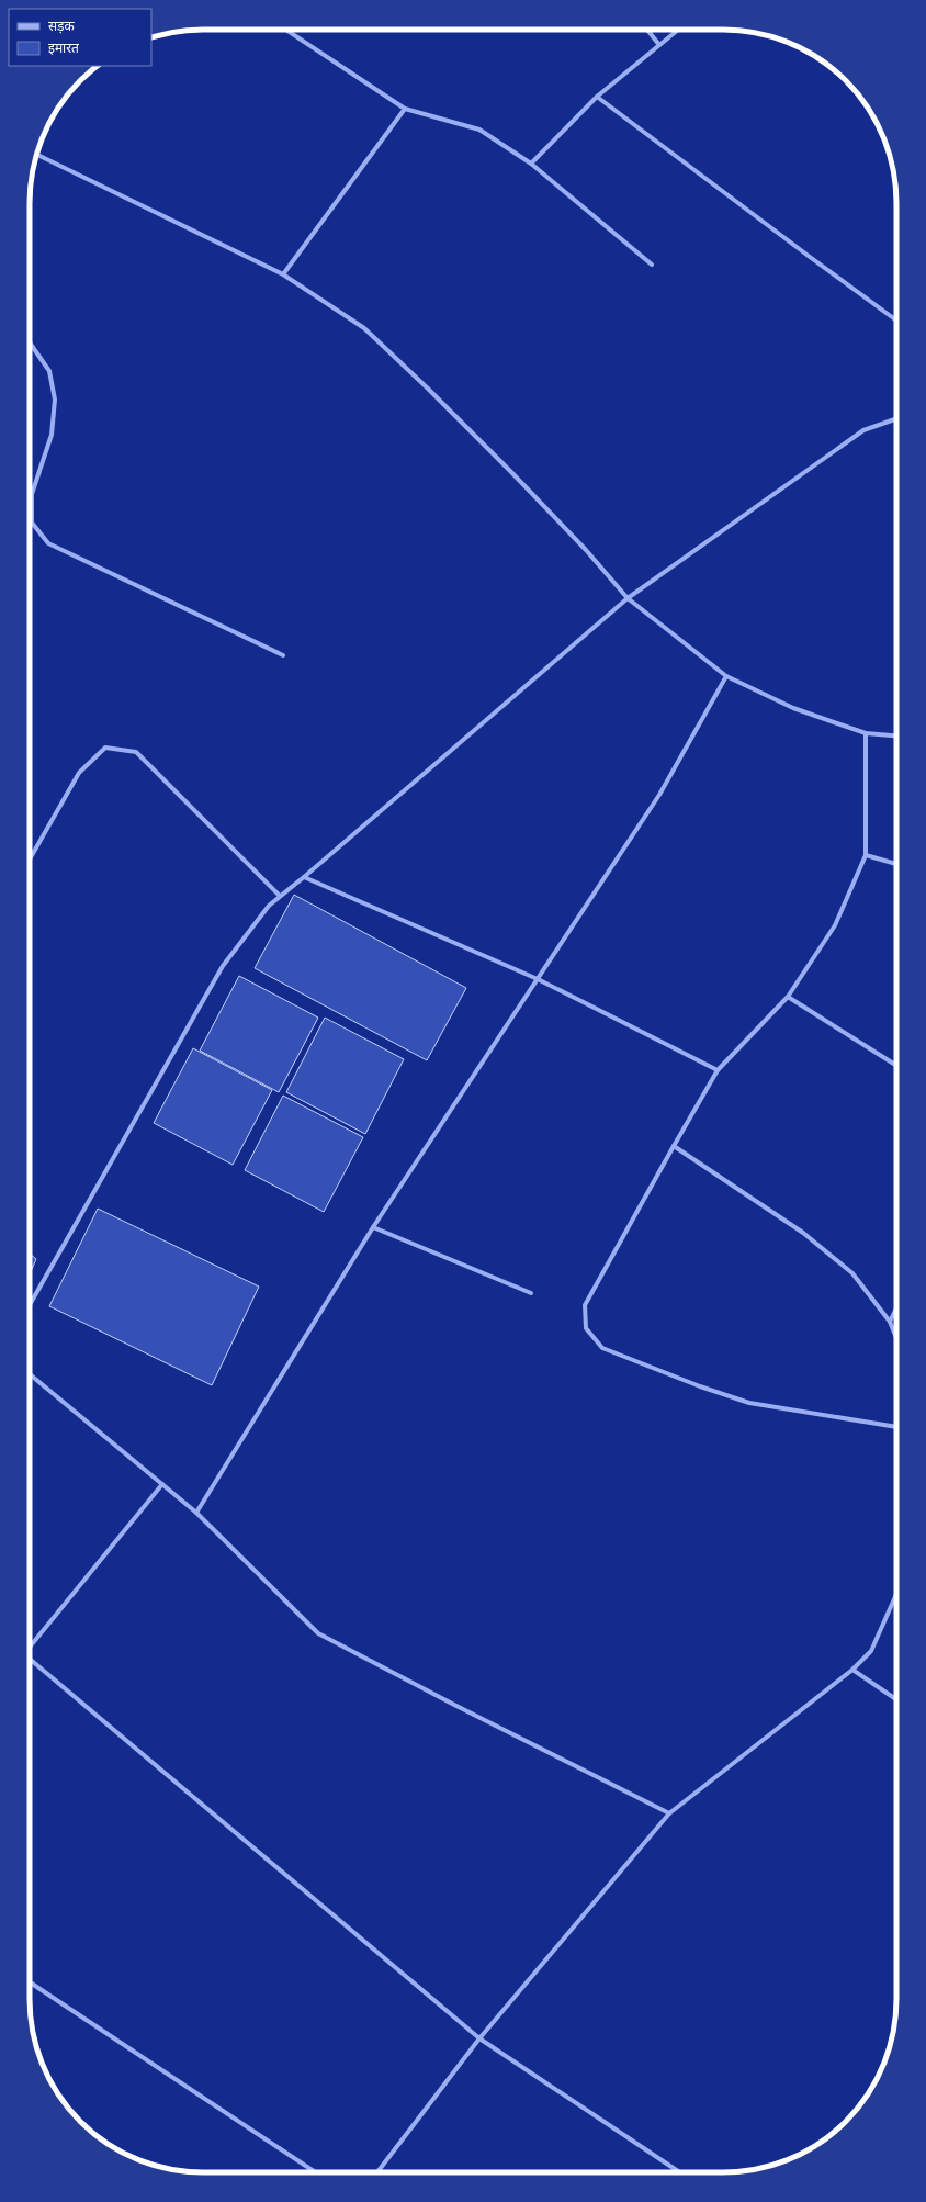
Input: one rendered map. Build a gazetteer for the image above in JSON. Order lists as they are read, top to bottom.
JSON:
{
  "legend": ["सड़क", "इमारत"]
}
